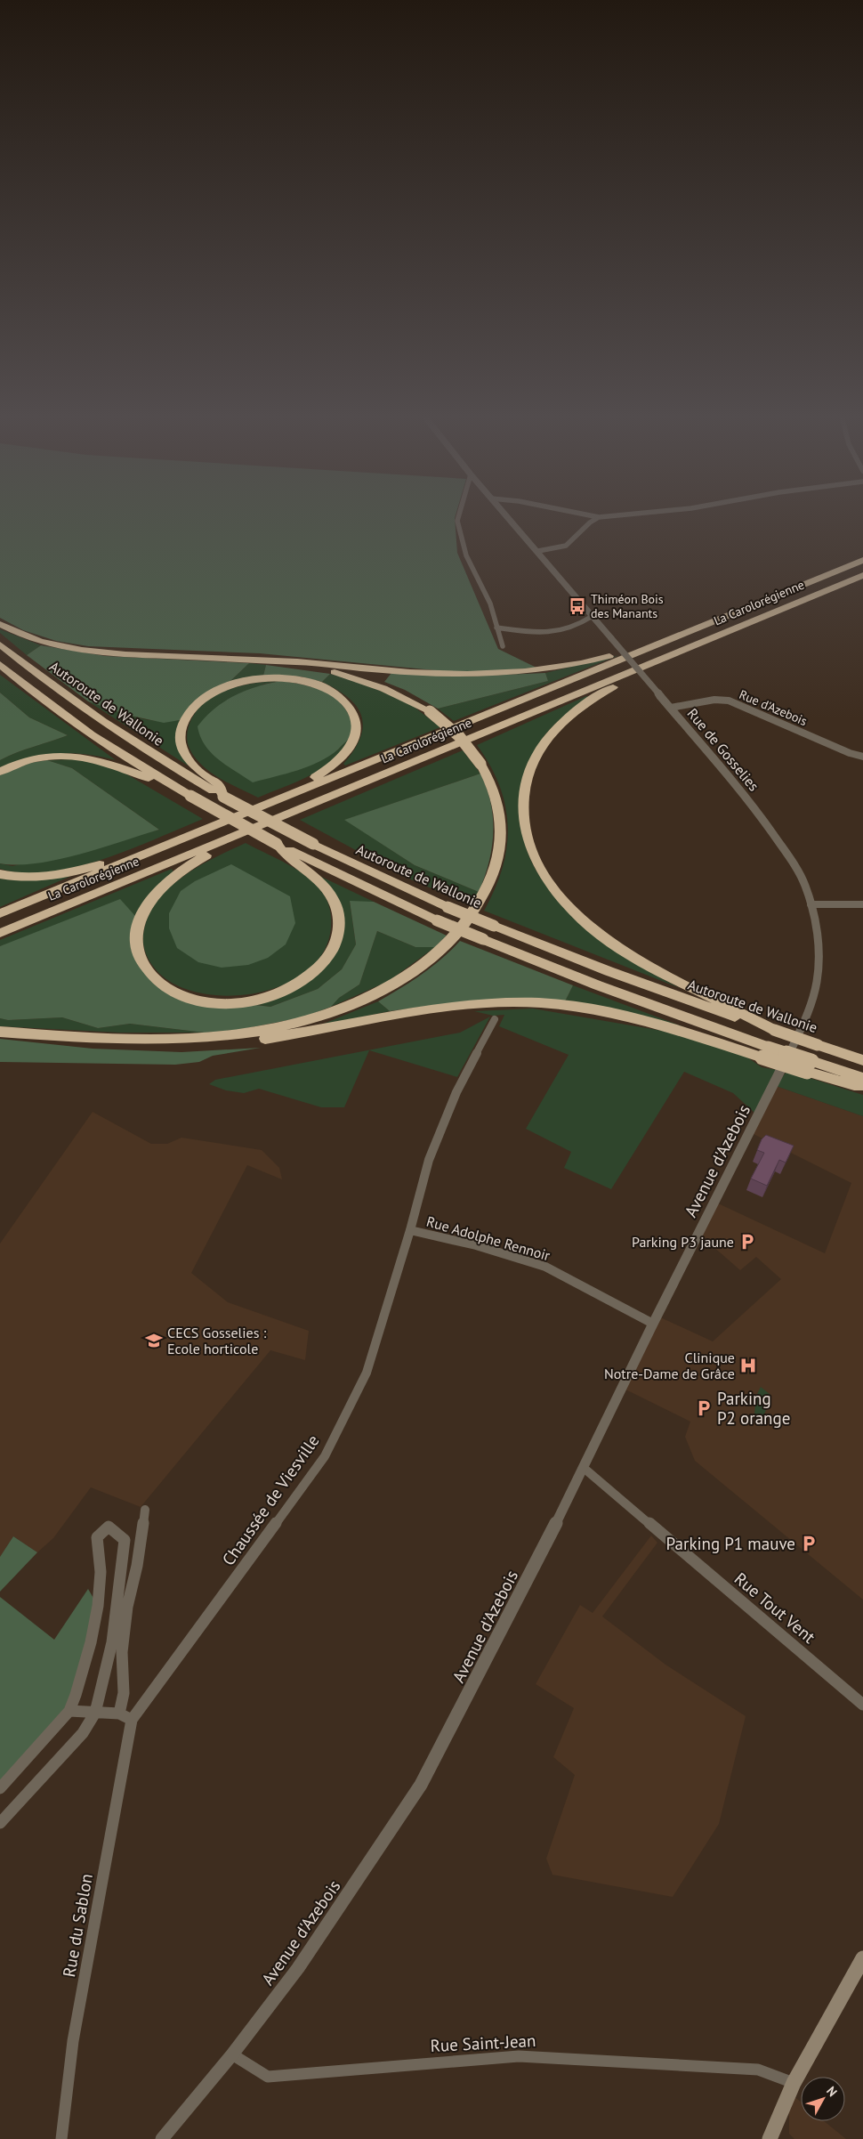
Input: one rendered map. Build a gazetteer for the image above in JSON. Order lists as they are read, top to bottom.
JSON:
{
  "streets": {
    "highway": ["La Carolorégienne", "Autoroute de Wallonie"],
    "street": [
      "Rue d'Azebois",
      "Rue de Gosselies",
      "Avenue d'Azebois",
      "Rue Adolphe Rennoir",
      "Chaussée de Viesville",
      "Rue Tout Vent",
      "Rue du Sablon",
      "Rue Saint-Jean"
    ]
  },
  "crossings": [
    ["Rue d'Azebois", "Rue de Gosselies"],
    ["Rue de Gosselies", "Avenue d'Azebois"],
    ["Avenue d'Azebois", "Rue Adolphe Rennoir"],
    ["Avenue d'Azebois", "Rue Tout Vent"],
    ["Avenue d'Azebois", "Rue Saint-Jean"],
    ["Rue Adolphe Rennoir", "Chaussée de Viesville"],
    ["Chaussée de Viesville", "Rue du Sablon"]
  ],
  "places": {
    "bus stop": ["Thiméon Bois des Manants"],
    "parking": ["Parking P3 jaune", "Parking P2 orange", "Parking P1 mauve"],
    "school or university": ["CECS Gosselies : Ecole horticole"],
    "hospital": ["Clinique Notre-Dame de Grâce"]
  },
  "north": "top right"
}
